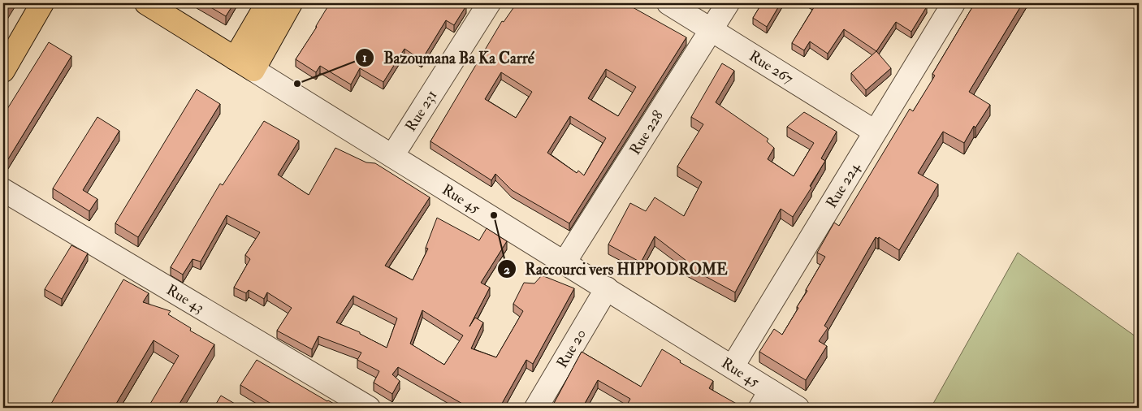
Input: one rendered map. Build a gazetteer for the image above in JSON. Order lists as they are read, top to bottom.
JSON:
{
  "streets": {
    "main road": ["Rue 45"],
    "street": [
      "Rue 267",
      "Rue 231",
      "Rue 228",
      "Rue 224",
      "Rue 43",
      "Rue 20"
    ]
  },
  "crossings": [
    ["Rue 267", "Rue 228"],
    ["Rue 267", "Rue 224"],
    ["Rue 231", "Rue 45"],
    ["Rue 228", "Rue 45"],
    ["Rue 224", "Rue 45"],
    ["Rue 45", "Rue 20"]
  ],
  "places": ["Bazoumana Ba Ka Carré", "Raccourci vers HIPPODROME"]
}
